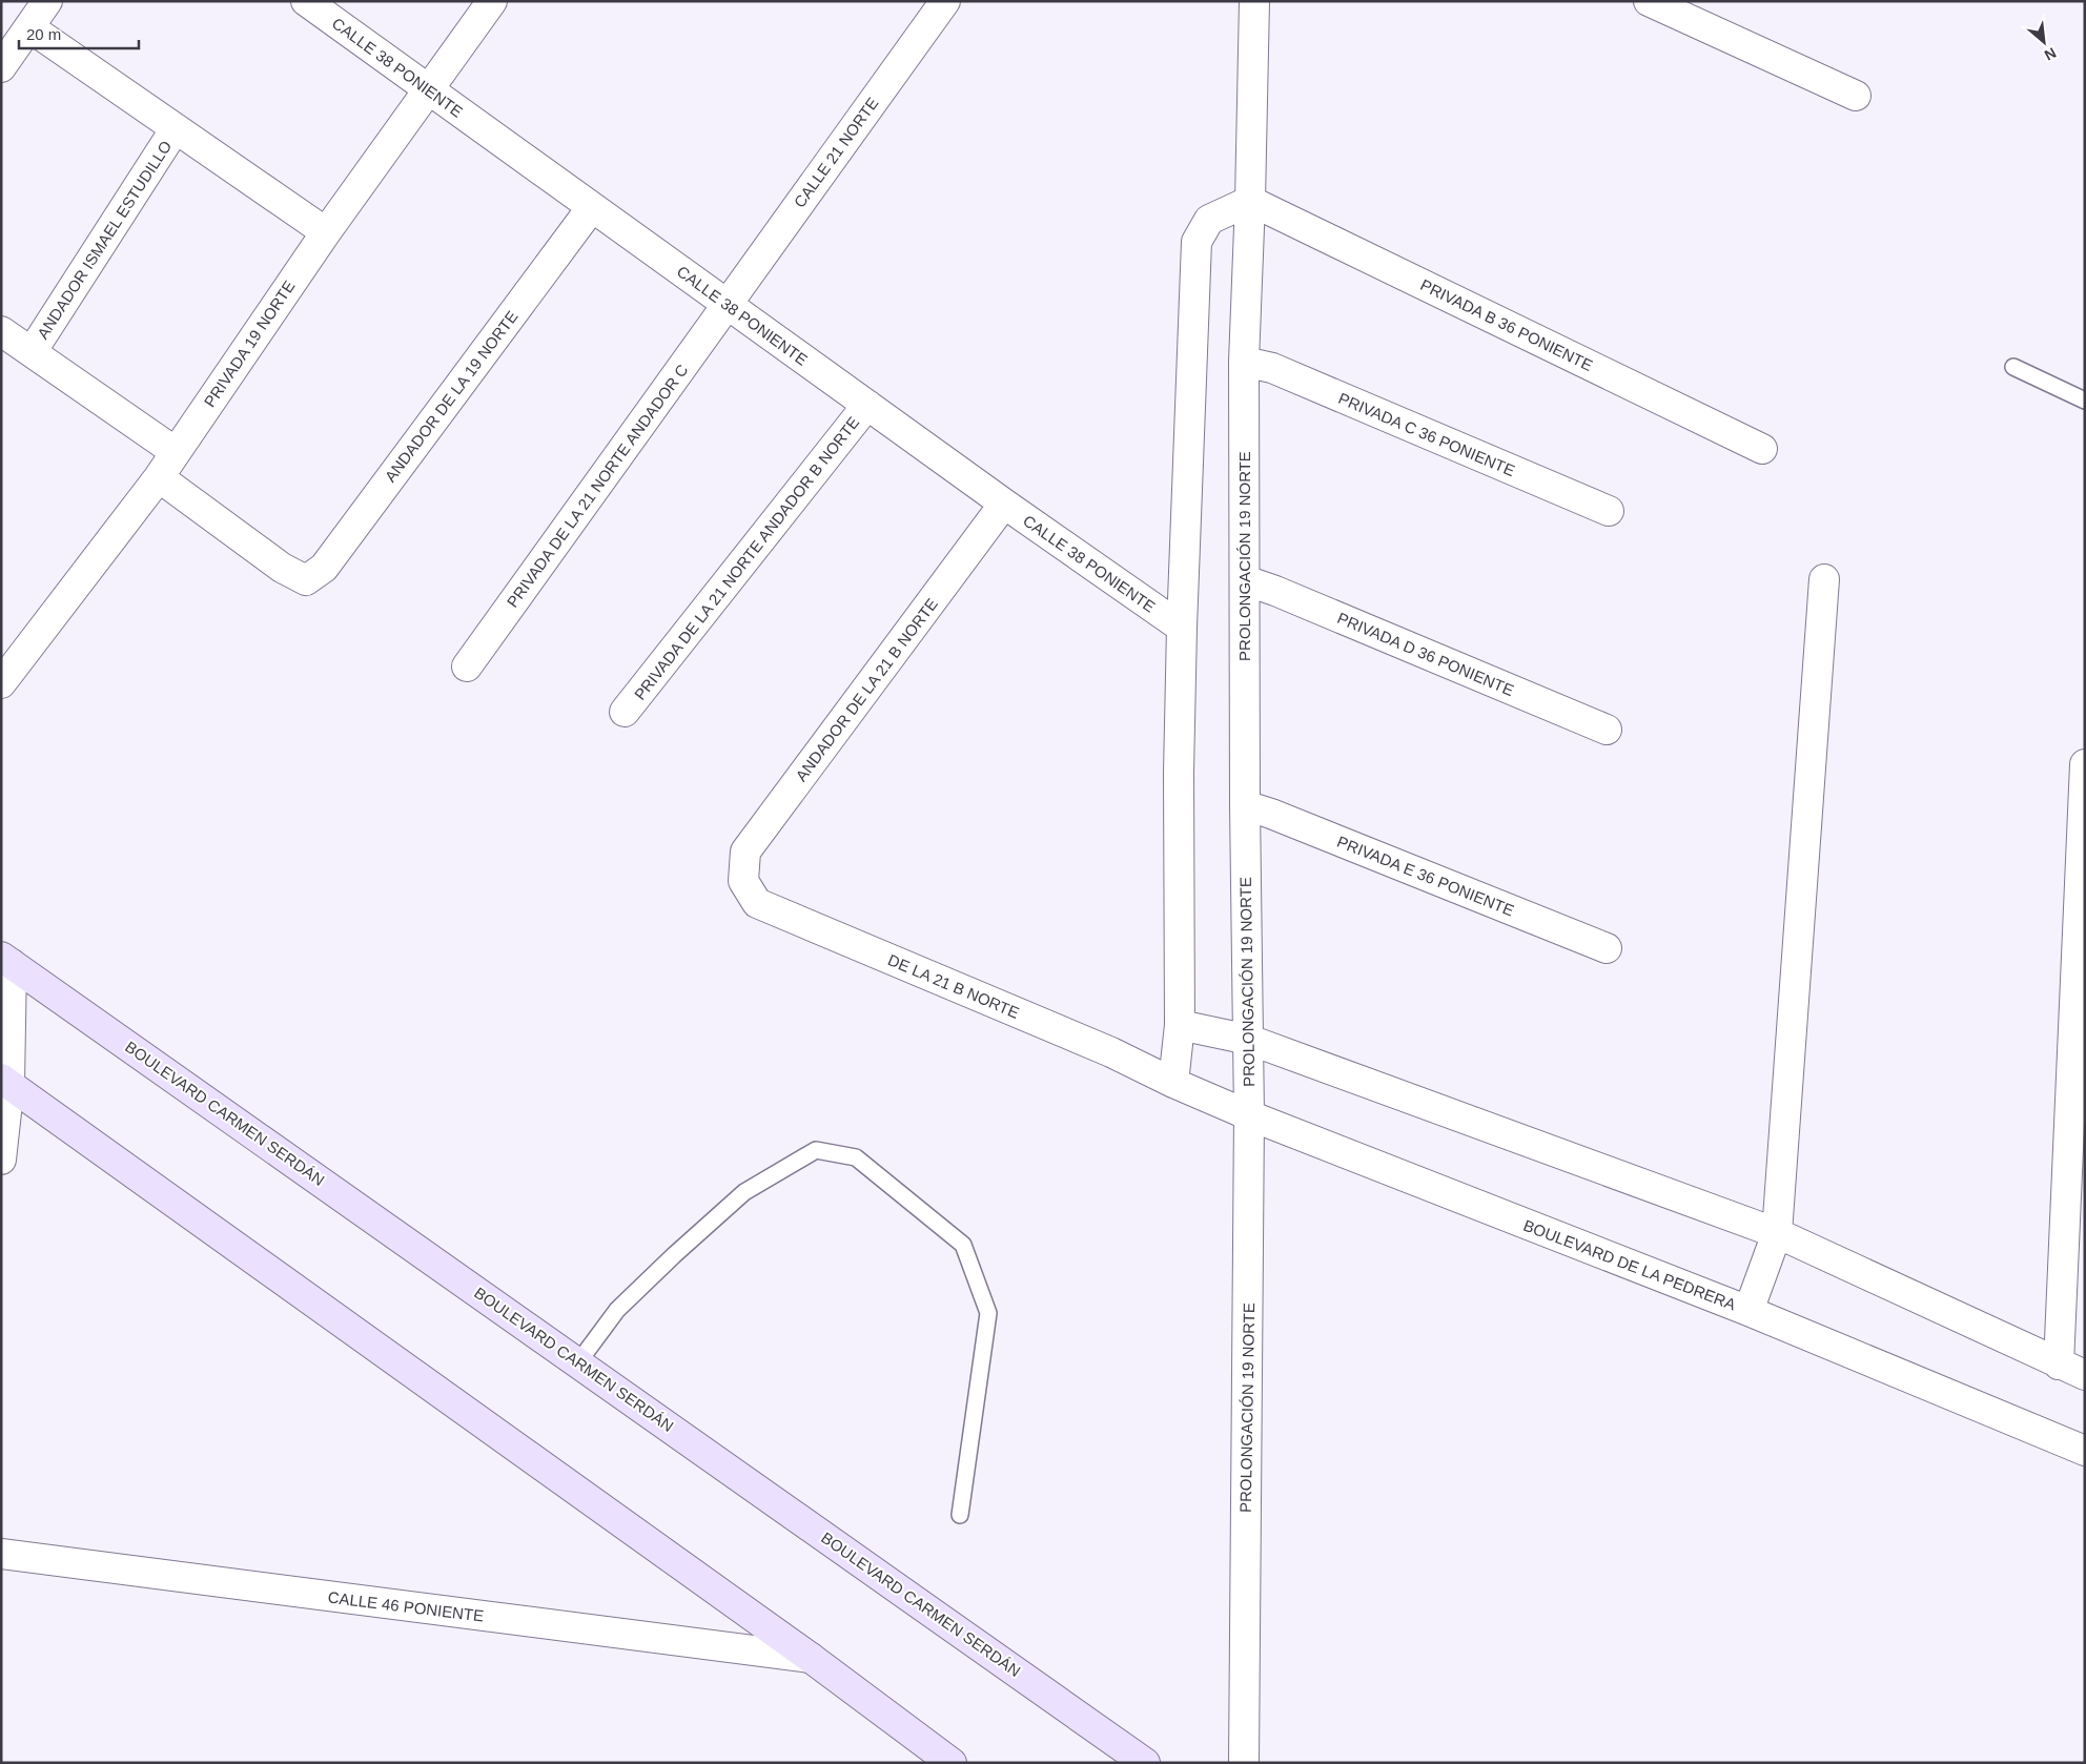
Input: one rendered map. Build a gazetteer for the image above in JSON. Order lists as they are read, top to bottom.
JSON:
{
  "streets": {
    "main road": ["BOULEVARD CARMEN SERDÁN"],
    "street": [
      "CALLE 38 PONIENTE",
      "CALLE 21 NORTE",
      "ANDADOR ISMAEL ESTUDILLO",
      "PRIVADA B 36 PONIENTE",
      "PRIVADA 19 NORTE",
      "ANDADOR DE LA 19 NORTE",
      "PRIVADA C 36 PONIENTE",
      "PRIVADA DE LA 21 NORTE ANDADOR C",
      "PROLONGACIÓN 19 NORTE",
      "PRIVADA DE LA 21 NORTE ANDADOR B NORTE",
      "PRIVADA D 36 PONIENTE",
      "ANDADOR DE LA 21 B NORTE",
      "PRIVADA E 36 PONIENTE",
      "DE LA 21 B NORTE",
      "BOULEVARD DE LA PEDRERA",
      "CALLE 46 PONIENTE"
    ]
  },
  "crossings": [
    ["CALLE 38 PONIENTE", "CALLE 21 NORTE"],
    ["CALLE 38 PONIENTE", "PRIVADA 19 NORTE"],
    ["CALLE 38 PONIENTE", "ANDADOR DE LA 19 NORTE"],
    ["CALLE 38 PONIENTE", "PRIVADA DE LA 21 NORTE ANDADOR C"],
    ["CALLE 38 PONIENTE", "PRIVADA DE LA 21 NORTE ANDADOR B NORTE"],
    ["CALLE 38 PONIENTE", "ANDADOR DE LA 21 B NORTE"],
    ["CALLE 21 NORTE", "PRIVADA DE LA 21 NORTE ANDADOR C"],
    ["PRIVADA B 36 PONIENTE", "PROLONGACIÓN 19 NORTE"],
    ["PRIVADA 19 NORTE", "ANDADOR DE LA 19 NORTE"],
    ["PRIVADA C 36 PONIENTE", "PROLONGACIÓN 19 NORTE"],
    ["PROLONGACIÓN 19 NORTE", "PRIVADA D 36 PONIENTE"],
    ["PROLONGACIÓN 19 NORTE", "PRIVADA E 36 PONIENTE"],
    ["PROLONGACIÓN 19 NORTE", "BOULEVARD DE LA PEDRERA"],
    ["ANDADOR DE LA 21 B NORTE", "DE LA 21 B NORTE"],
    ["DE LA 21 B NORTE", "BOULEVARD DE LA PEDRERA"]
  ],
  "scale_bar": "20 m",
  "north": "bottom right"
}
